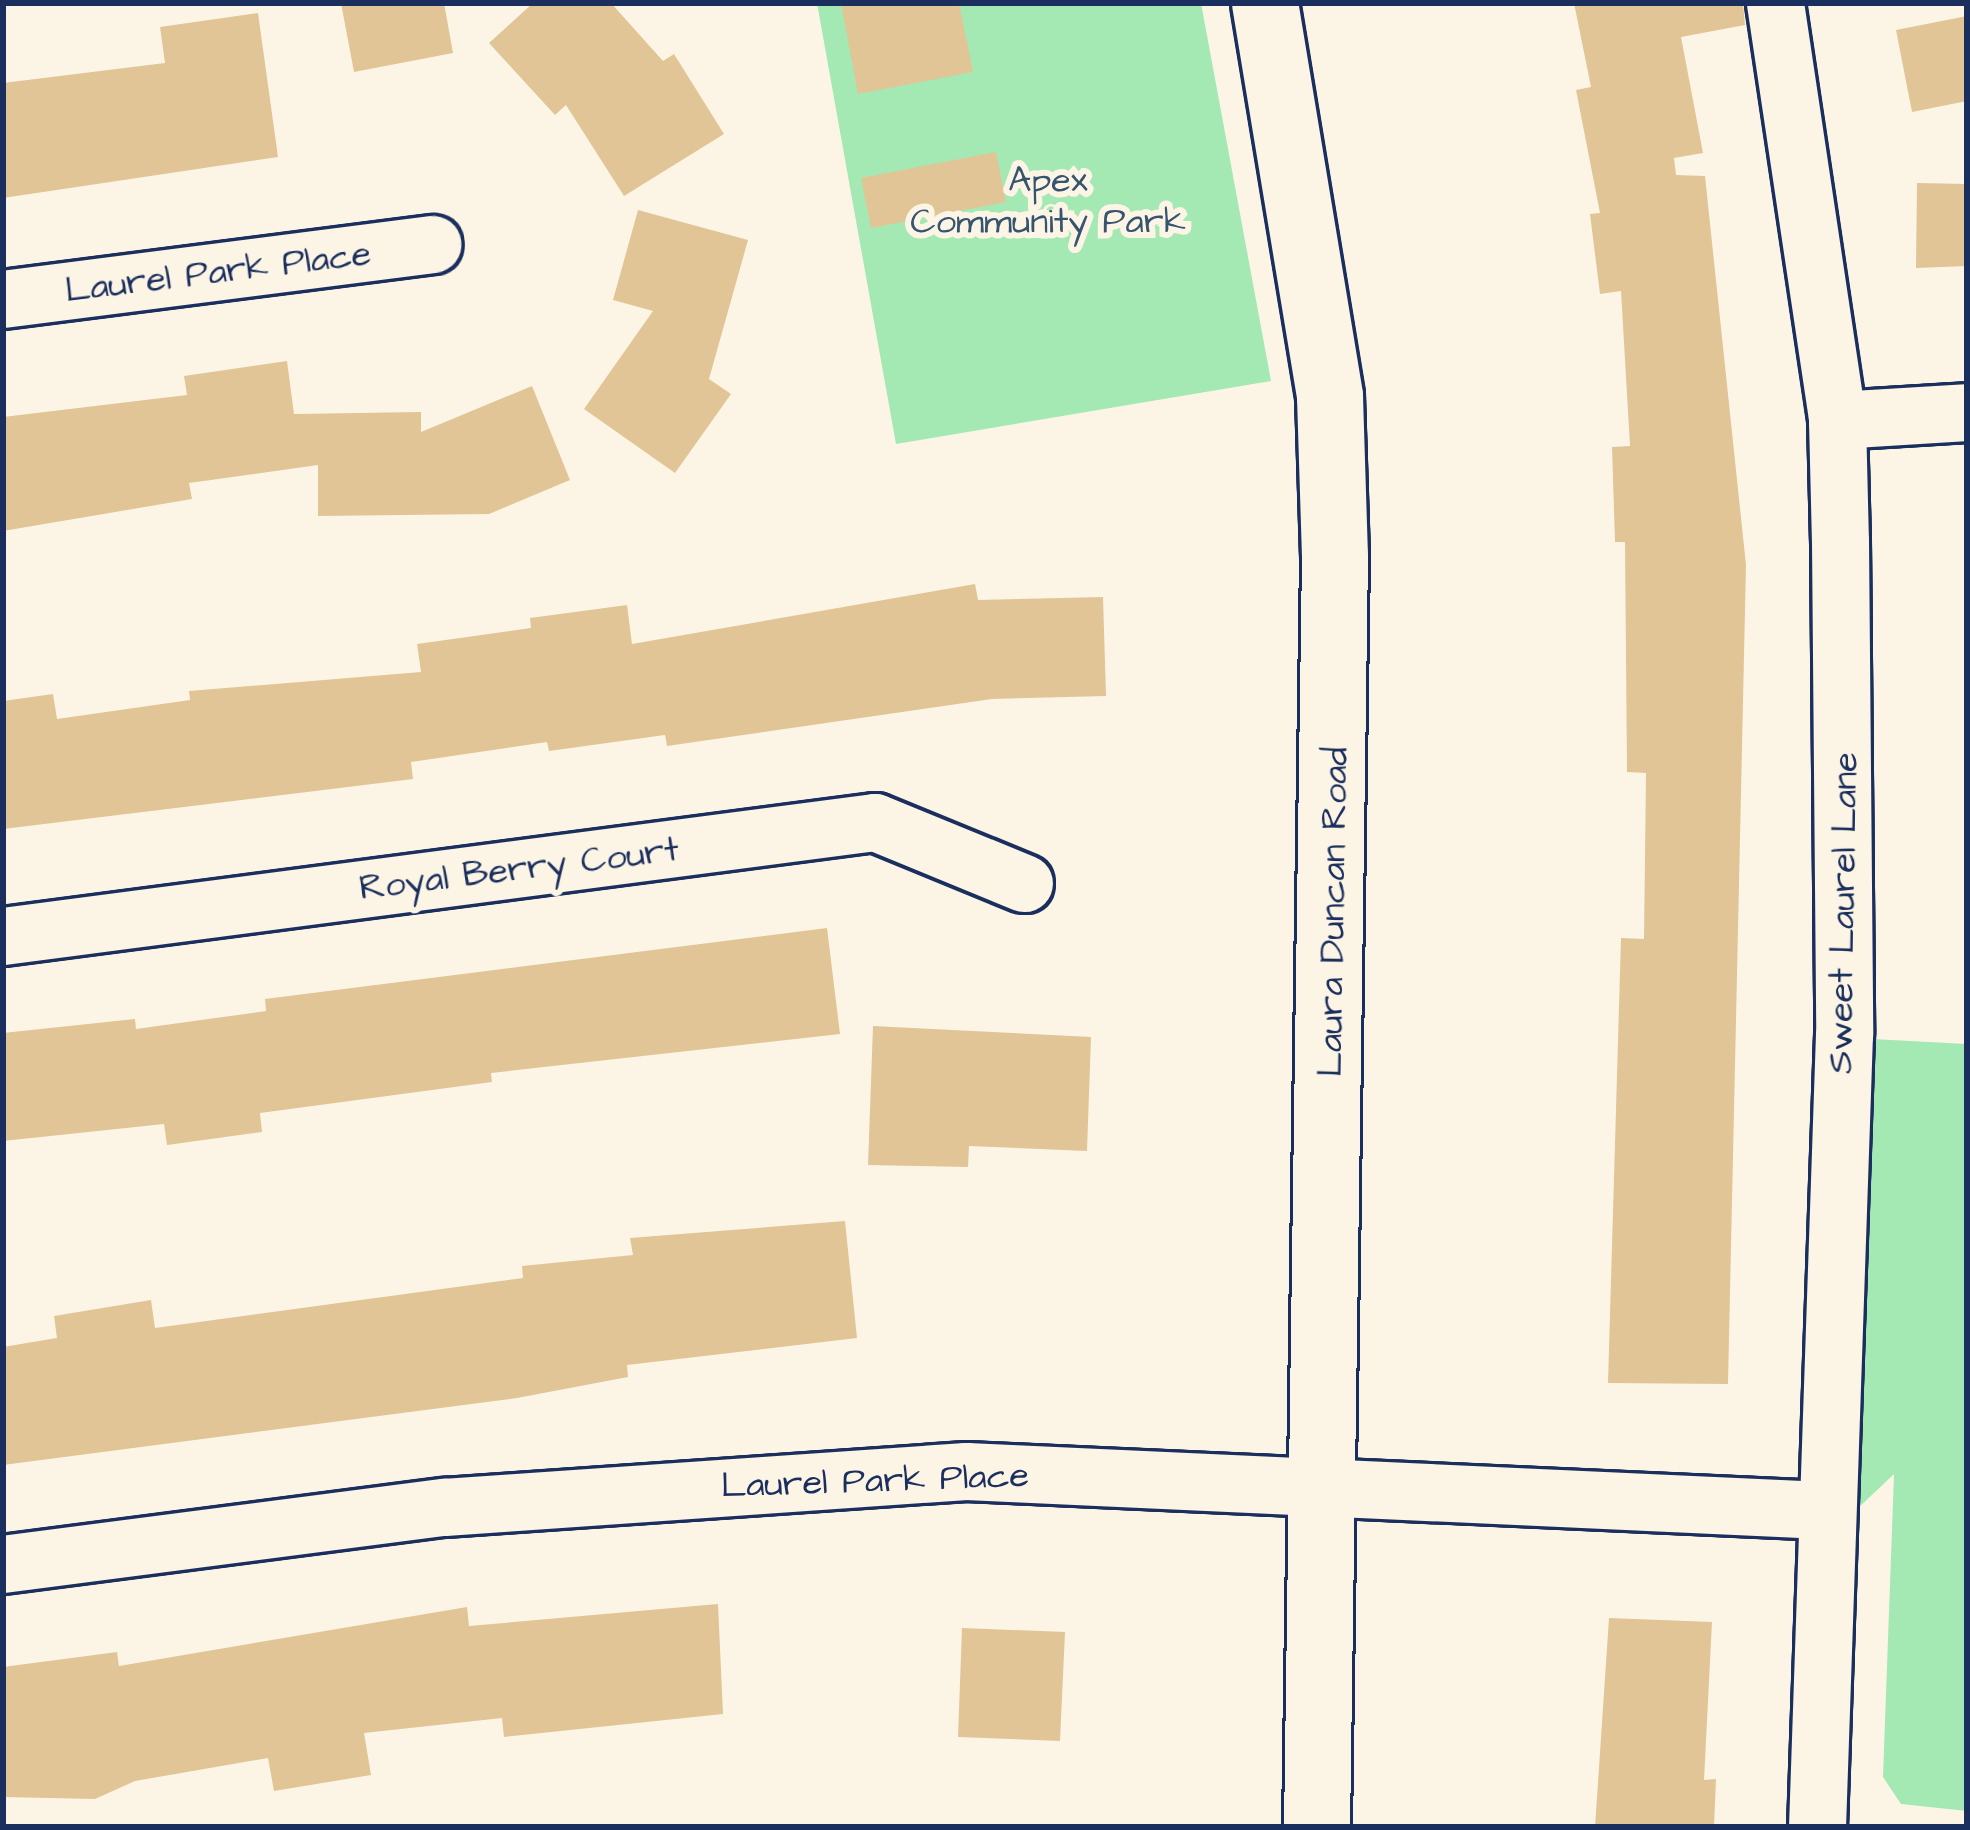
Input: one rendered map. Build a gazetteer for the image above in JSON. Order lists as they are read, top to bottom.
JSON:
{
  "streets": {
    "street": [
      "Laurel Park Place",
      "Royal Berry Court",
      "Laura Duncan Road",
      "Sweet Laurel Lane"
    ]
  },
  "crossings": [
    ["Laurel Park Place", "Laura Duncan Road"],
    ["Laurel Park Place", "Sweet Laurel Lane"]
  ],
  "parks": ["Apex Community Park"]
}
